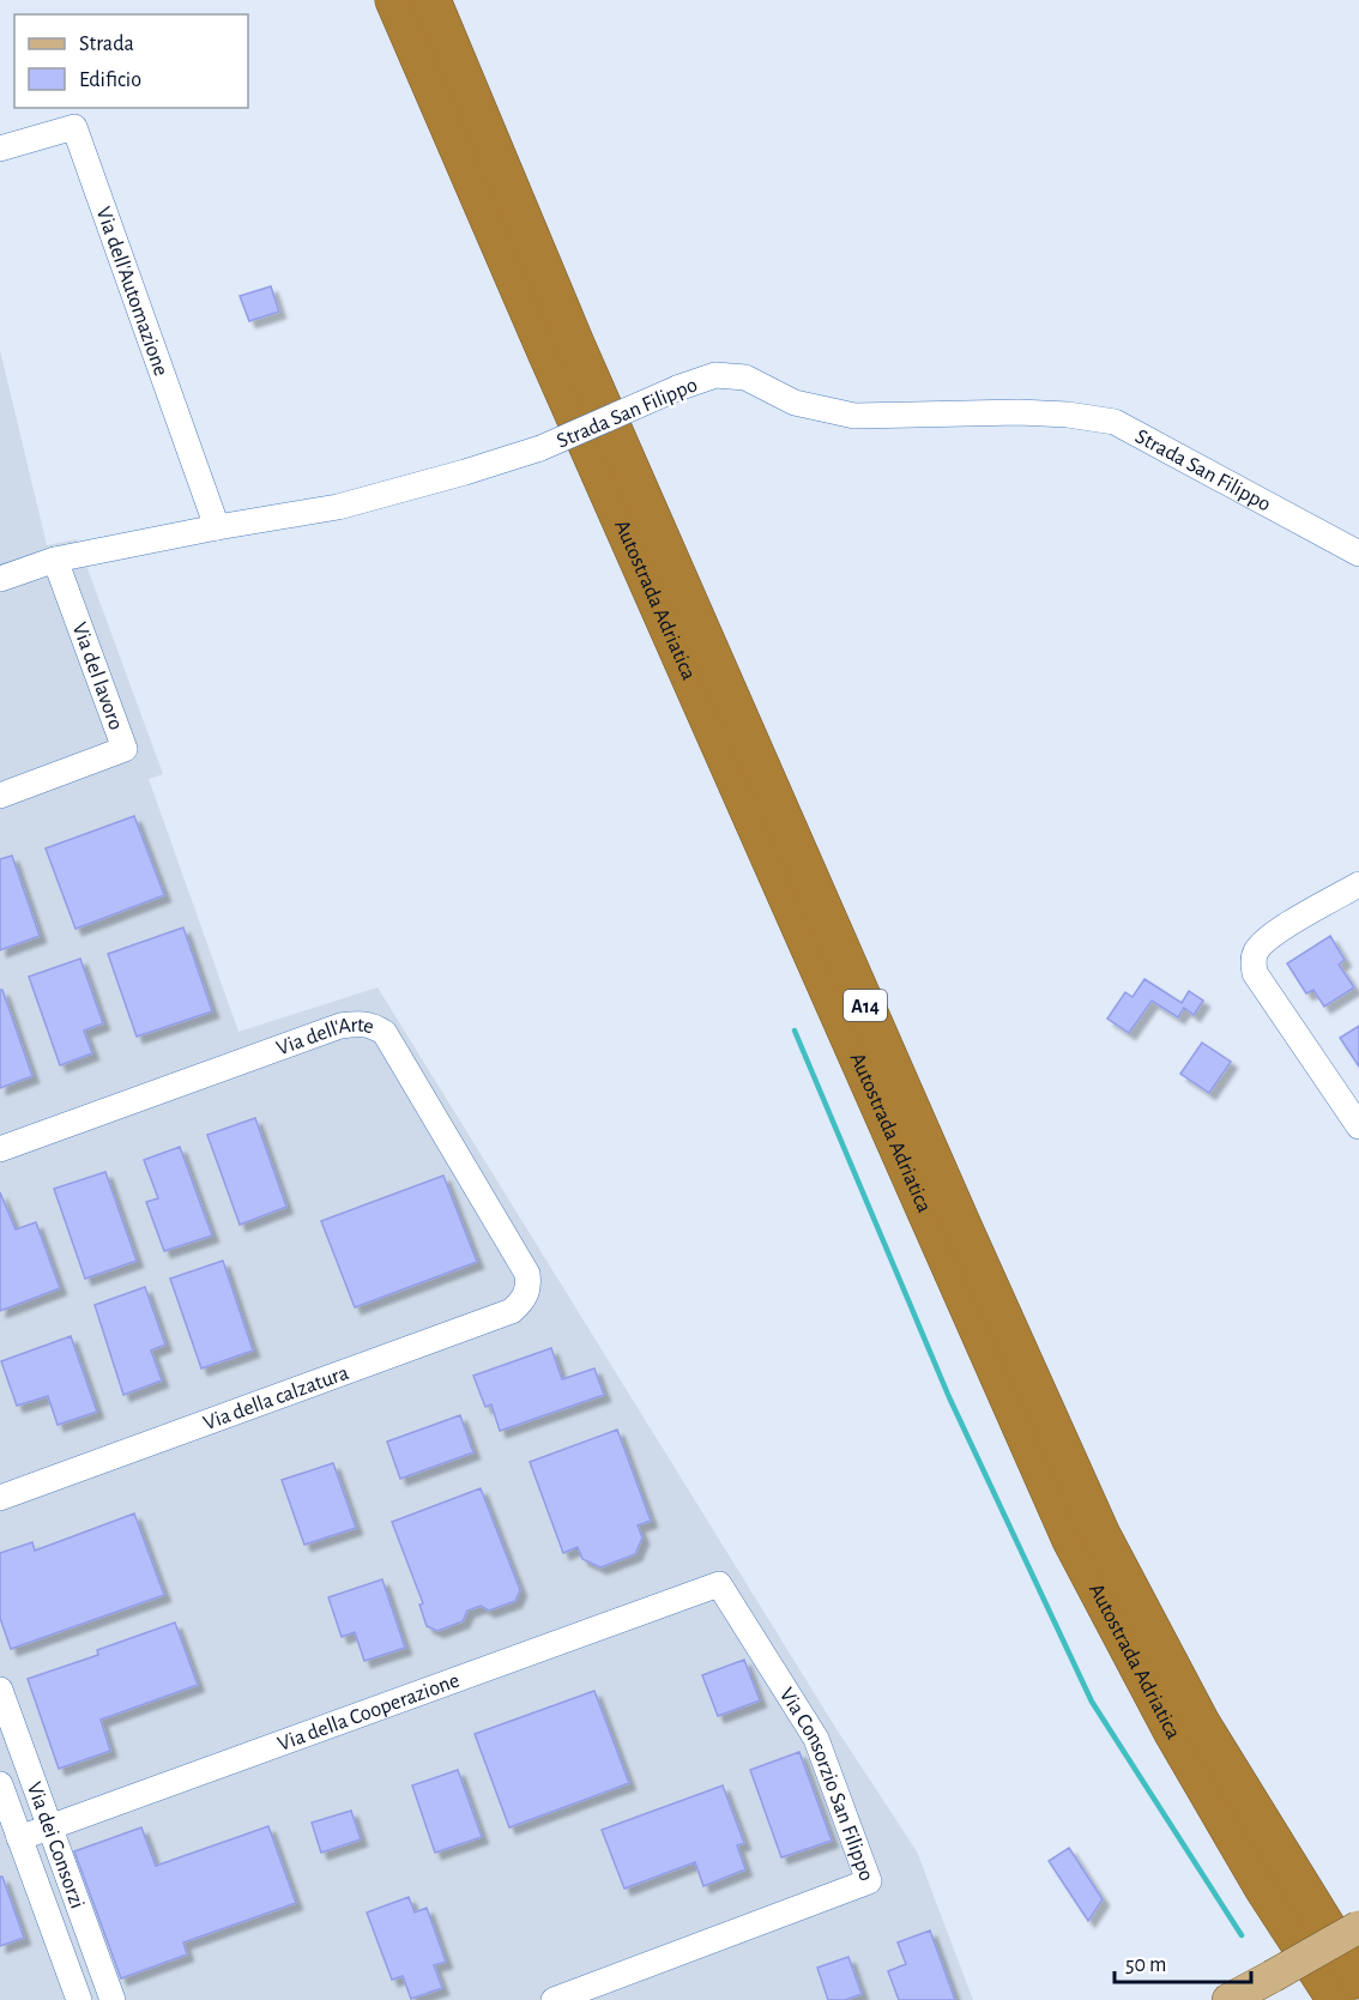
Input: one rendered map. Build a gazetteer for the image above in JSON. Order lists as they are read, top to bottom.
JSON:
{
  "streets": {
    "highway": ["Autostrada Adriatica", "A14"],
    "street": [
      "Via dell'Automazione",
      "Strada San Filippo",
      "Via del lavoro",
      "Via dell'Arte",
      "Via della calzatura",
      "Via della Cooperazione",
      "Via Consorzio San Filippo",
      "Via dei Consorzi"
    ]
  },
  "crossings": [
    ["Via dell'Automazione", "Strada San Filippo"],
    ["Strada San Filippo", "Via del lavoro"],
    ["Via dell'Arte", "Via della calzatura"],
    ["Via della Cooperazione", "Via Consorzio San Filippo"],
    ["Via della Cooperazione", "Via dei Consorzi"]
  ],
  "legend": ["Strada", "Edificio"],
  "scale_bar": "50 m"
}
